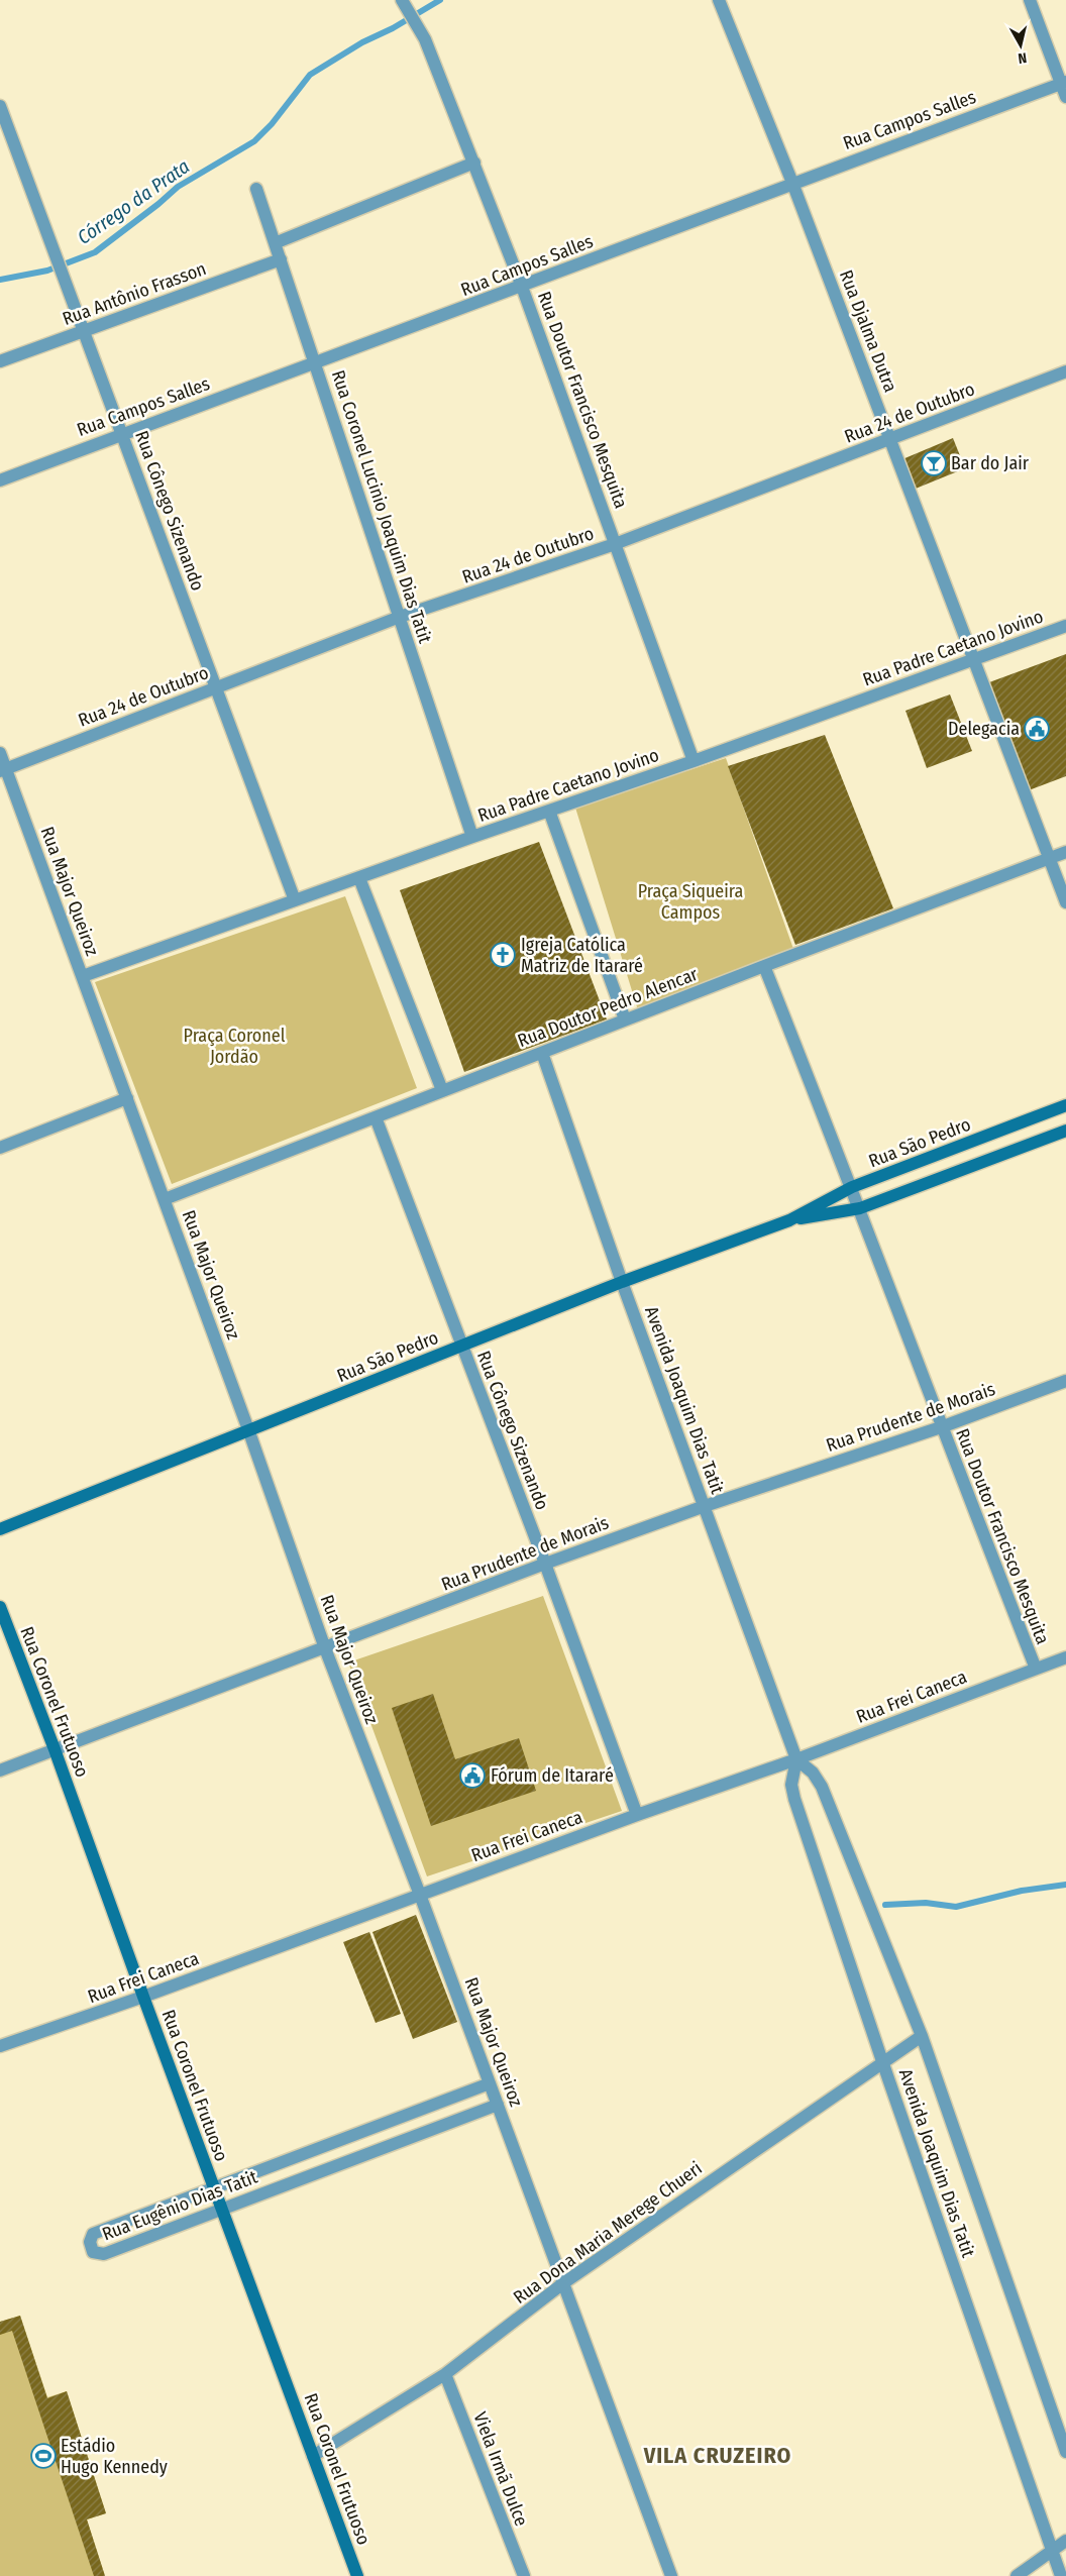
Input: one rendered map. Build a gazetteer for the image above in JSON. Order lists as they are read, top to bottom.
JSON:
{
  "streets": {
    "main road": ["Rua São Pedro", "Rua Coronel Frutuoso"],
    "street": [
      "Rua Campos Salles",
      "Rua Antônio Frasson",
      "Rua Djalma Dutra",
      "Rua Doutor Francisco Mesquita",
      "Rua 24 de Outubro",
      "Rua Coronel Lucinio Joaquim Dias Tatit",
      "Rua Cônego Sizenando",
      "Rua Padre Caetano Jovino",
      "Rua Major Queiroz",
      "Rua Doutor Pedro Alencar",
      "Avenida Joaquim Dias Tatit",
      "Rua Prudente de Morais",
      "Rua Frei Caneca",
      "Rua Eugênio Dias Tatit",
      "Rua Dona Maria Merege Chueri",
      "Viela Irmã Dulce"
    ]
  },
  "crossings": [
    ["Rua Campos Salles", "Rua Djalma Dutra"],
    ["Rua Campos Salles", "Rua Doutor Francisco Mesquita"],
    ["Rua Campos Salles", "Rua Coronel Lucinio Joaquim Dias Tatit"],
    ["Rua Campos Salles", "Rua Cônego Sizenando"],
    ["Rua Antônio Frasson", "Rua Coronel Lucinio Joaquim Dias Tatit"],
    ["Rua Antônio Frasson", "Rua Cônego Sizenando"],
    ["Rua Djalma Dutra", "Rua 24 de Outubro"],
    ["Rua Djalma Dutra", "Rua Padre Caetano Jovino"],
    ["Rua Djalma Dutra", "Rua Doutor Pedro Alencar"],
    ["Rua Doutor Francisco Mesquita", "Rua 24 de Outubro"],
    ["Rua Doutor Francisco Mesquita", "Rua Padre Caetano Jovino"],
    ["Rua Doutor Francisco Mesquita", "Rua Doutor Pedro Alencar"],
    ["Rua Doutor Francisco Mesquita", "Rua São Pedro"],
    ["Rua Doutor Francisco Mesquita", "Rua Prudente de Morais"],
    ["Rua Doutor Francisco Mesquita", "Rua Frei Caneca"],
    ["Rua 24 de Outubro", "Rua Coronel Lucinio Joaquim Dias Tatit"],
    ["Rua 24 de Outubro", "Rua Cônego Sizenando"],
    ["Rua 24 de Outubro", "Rua Major Queiroz"],
    ["Rua Coronel Lucinio Joaquim Dias Tatit", "Rua Padre Caetano Jovino"],
    ["Rua Cônego Sizenando", "Rua Padre Caetano Jovino"],
    ["Rua Cônego Sizenando", "Rua Doutor Pedro Alencar"],
    ["Rua Cônego Sizenando", "Rua São Pedro"],
    ["Rua Cônego Sizenando", "Rua Prudente de Morais"],
    ["Rua Cônego Sizenando", "Rua Frei Caneca"],
    ["Rua Padre Caetano Jovino", "Rua Major Queiroz"],
    ["Rua Major Queiroz", "Rua Doutor Pedro Alencar"],
    ["Rua Major Queiroz", "Rua São Pedro"],
    ["Rua Major Queiroz", "Rua Prudente de Morais"],
    ["Rua Major Queiroz", "Rua Frei Caneca"],
    ["Rua Major Queiroz", "Rua Eugênio Dias Tatit"],
    ["Rua Major Queiroz", "Rua Dona Maria Merege Chueri"],
    ["Rua Doutor Pedro Alencar", "Avenida Joaquim Dias Tatit"],
    ["Rua São Pedro", "Avenida Joaquim Dias Tatit"],
    ["Avenida Joaquim Dias Tatit", "Rua Prudente de Morais"],
    ["Avenida Joaquim Dias Tatit", "Rua Frei Caneca"],
    ["Avenida Joaquim Dias Tatit", "Rua Dona Maria Merege Chueri"],
    ["Rua Prudente de Morais", "Rua Coronel Frutuoso"],
    ["Rua Frei Caneca", "Rua Coronel Frutuoso"],
    ["Rua Coronel Frutuoso", "Rua Eugênio Dias Tatit"],
    ["Rua Coronel Frutuoso", "Rua Dona Maria Merege Chueri"],
    ["Rua Dona Maria Merege Chueri", "Viela Irmã Dulce"]
  ],
  "districts": ["VILA CRUZEIRO"],
  "water": ["Córrego da Prata"],
  "parks": ["Praça Siqueira Campos", "Praça Coronel Jordão"],
  "places": {
    "bar": ["Bar do Jair"],
    "public building": ["Delegacia", "Fórum de Itararé"],
    "church": ["Igreja Católica Matriz de Itararé"],
    "sports": ["Estádio Hugo Kennedy"]
  },
  "north": "bottom"
}
